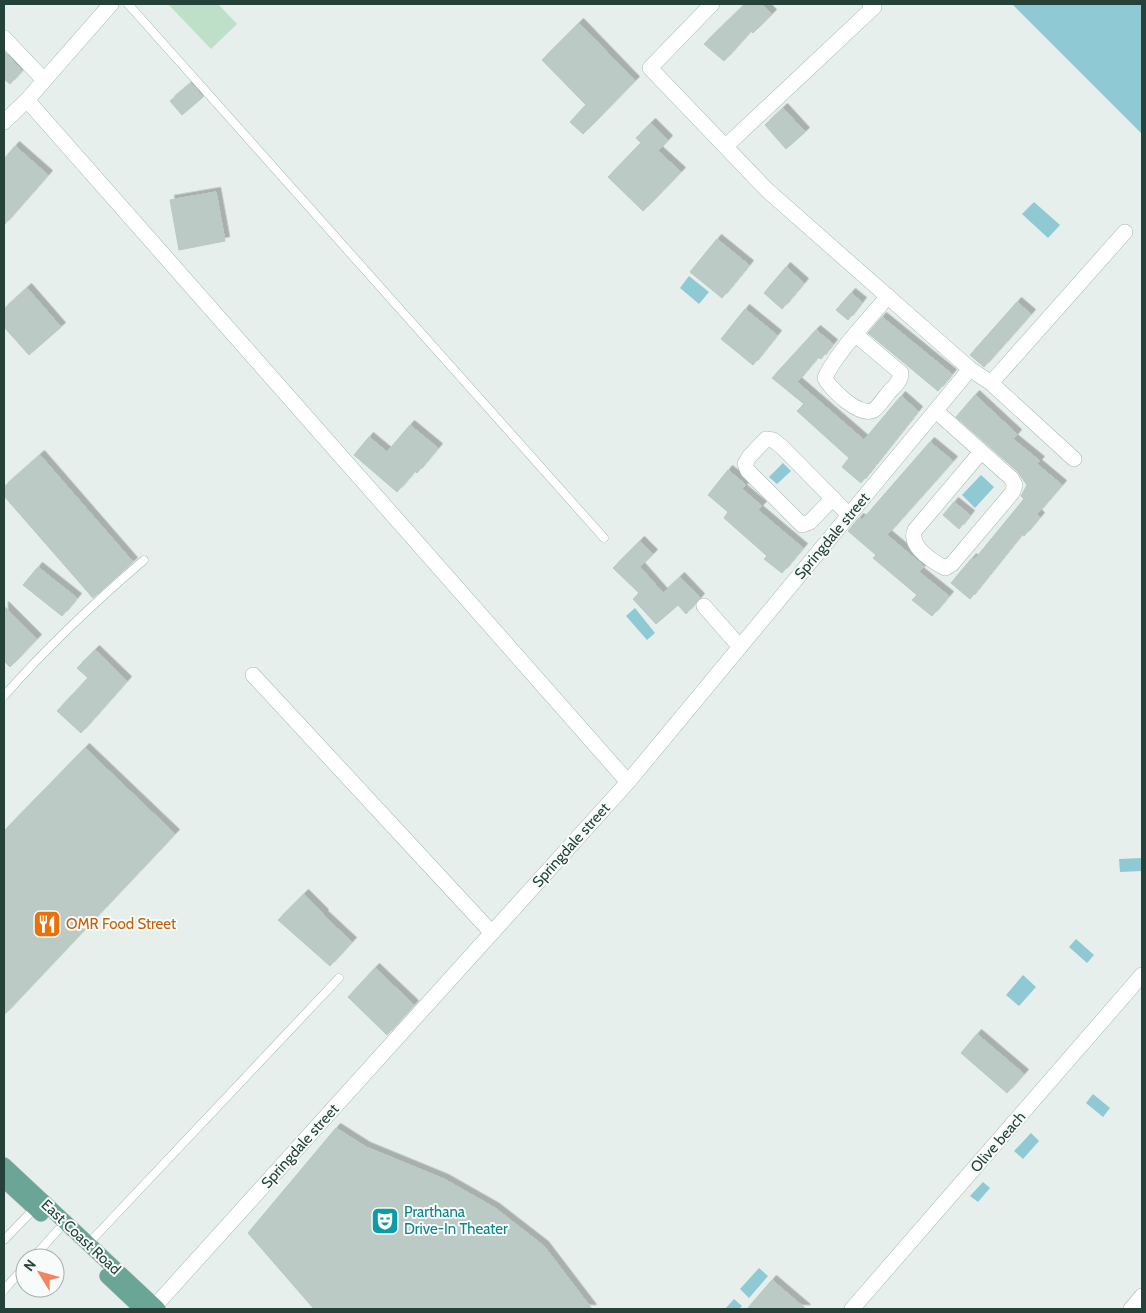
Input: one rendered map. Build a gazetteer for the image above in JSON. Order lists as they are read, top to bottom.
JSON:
{
  "streets": {
    "main road": ["East Coast Road"],
    "street": ["Springdale street", "Olive beach"]
  },
  "crossings": [
    ["Springdale street", "East Coast Road"]
  ],
  "places": {
    "restaurant": ["OMR Food Street"],
    "theatre": ["Prarthana Drive-In Theater"]
  },
  "north": "top left"
}
